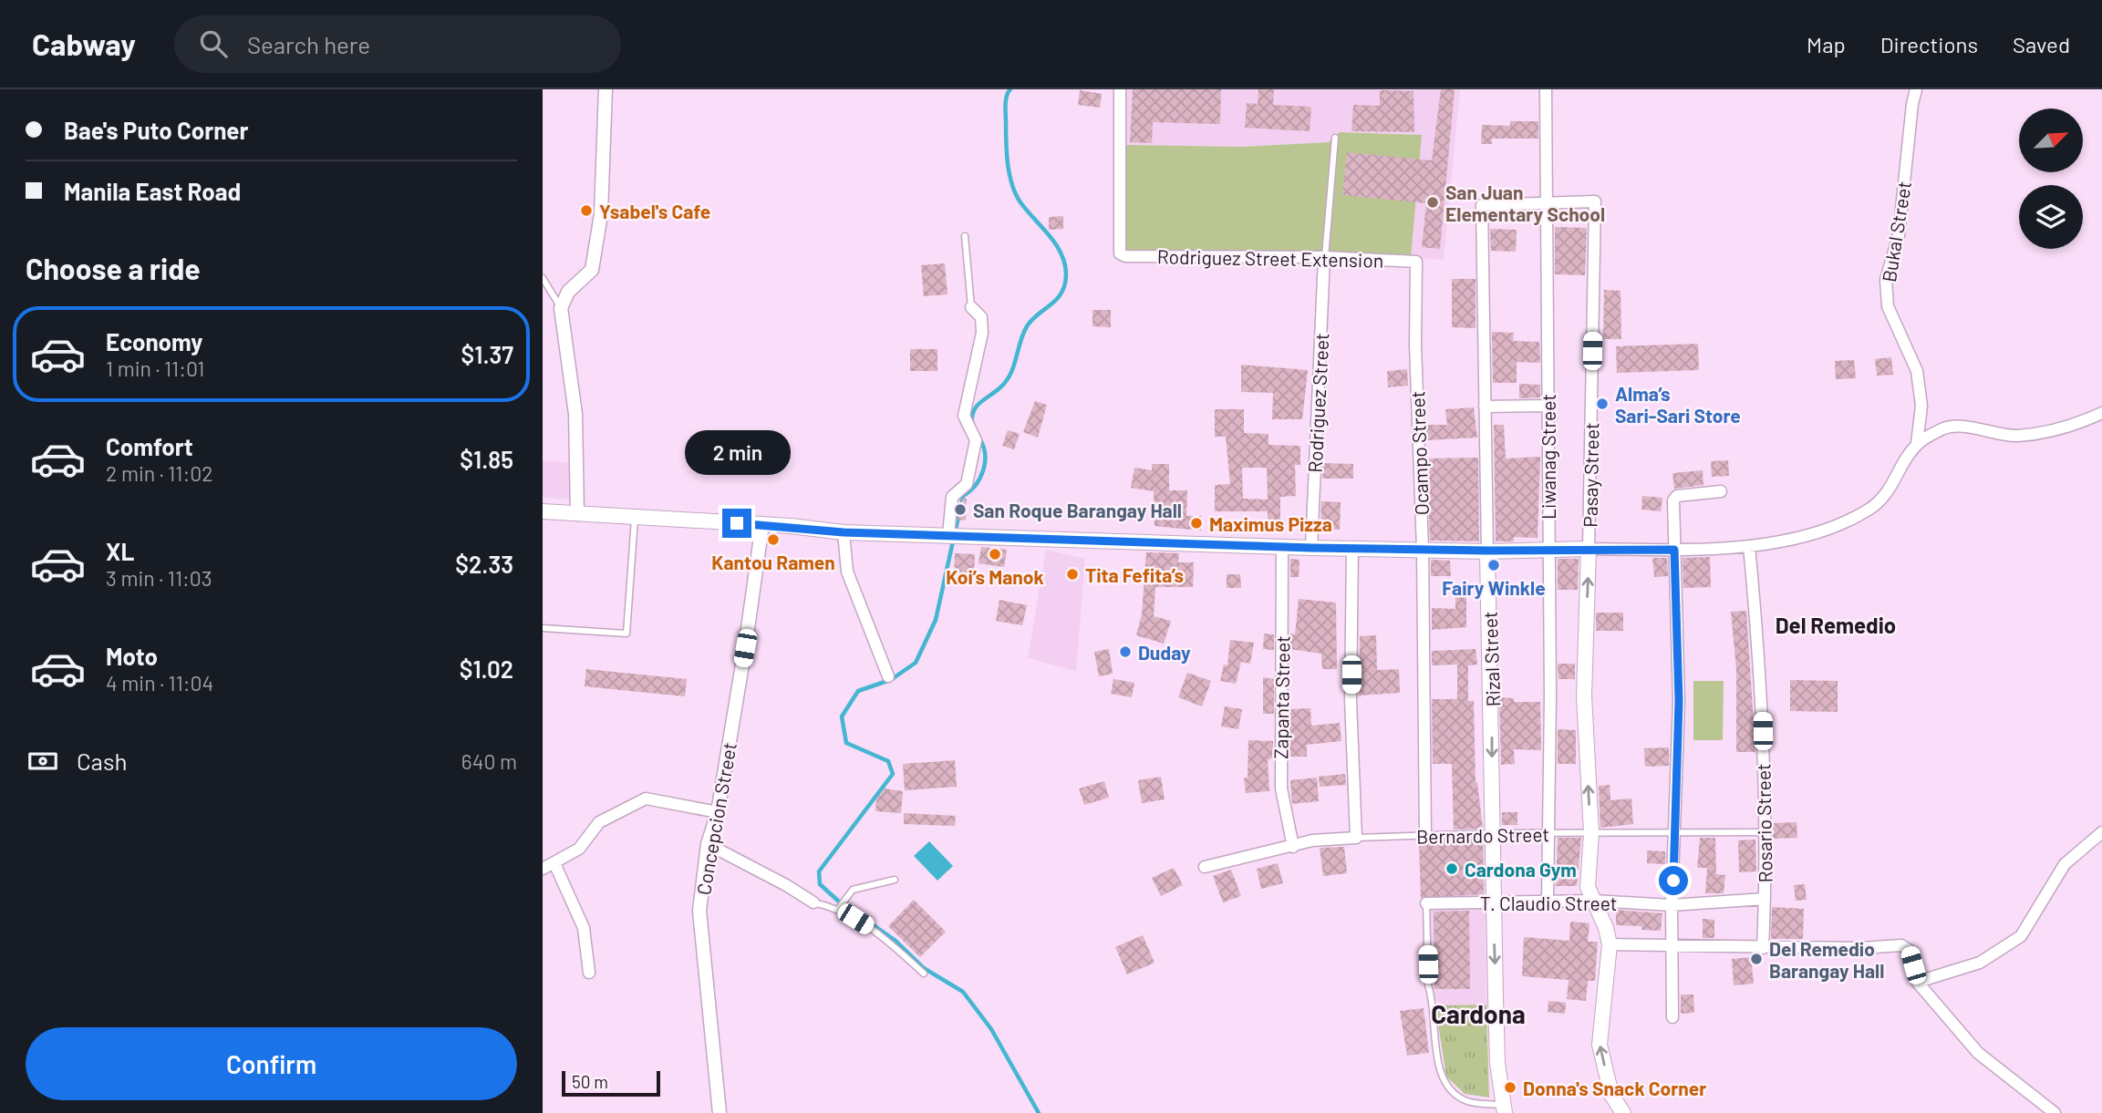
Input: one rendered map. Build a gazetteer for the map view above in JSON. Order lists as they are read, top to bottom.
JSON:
{
  "streets": {
    "main road": ["Pasay Street", "Rizal Street"],
    "street": [
      "Bukal Street",
      "Rodriguez Street Extension",
      "Rodriguez Street",
      "Ocampo Street",
      "Liwanag Street",
      "Zapanta Street",
      "Concepcion Street",
      "Rosario Street",
      "Bernardo Street",
      "T. Claudio Street"
    ]
  },
  "crossings": [
    ["Rodriguez Street Extension", "Rodriguez Street"],
    ["Rodriguez Street Extension", "Ocampo Street"],
    ["Ocampo Street", "Bernardo Street"],
    ["Liwanag Street", "Pasay Street"],
    ["Liwanag Street", "Rizal Street"],
    ["Liwanag Street", "Bernardo Street"],
    ["Liwanag Street", "T. Claudio Street"],
    ["Pasay Street", "Rizal Street"],
    ["Pasay Street", "Bernardo Street"],
    ["Pasay Street", "T. Claudio Street"],
    ["Rizal Street", "Bernardo Street"],
    ["Rizal Street", "T. Claudio Street"],
    ["Zapanta Street", "Bernardo Street"],
    ["Rosario Street", "Bernardo Street"],
    ["Rosario Street", "T. Claudio Street"]
  ],
  "one_way": ["Rizal Street"],
  "districts": ["Del Remedio", "Cardona"],
  "places": [
    "San Juan Elementary School",
    "Ysabel's Cafe",
    "Alma’s Sari-Sari Store",
    "San Roque Barangay Hall",
    "Maximus Pizza",
    "Kantou Ramen",
    "Koi’s Manok",
    "Fairy Winkle",
    "Tita Fefita’s",
    "Duday",
    "Cardona Gym",
    "Del Remedio Barangay Hall",
    "Donna's Snack Corner"
  ],
  "scale_bar": "50 m",
  "north": "top right",
  "page": {
    "header": "Cabway",
    "search": "Search here",
    "nav": ["Map", "Directions", "Saved"],
    "banner": ["Bae's Puto Corner", "Manila East Road"],
    "heading": "Choose a ride",
    "list": [
      {
        "name": "Economy",
        "note": "1 min · 11:01",
        "value": "$1.37"
      },
      {
        "name": "Comfort",
        "note": "2 min · 11:02",
        "value": "$1.85"
      },
      {
        "name": "XL",
        "note": "3 min · 11:03",
        "value": "$2.33"
      },
      {
        "name": "Moto",
        "note": "4 min · 11:04",
        "value": "$1.02"
      }
    ],
    "bubble": "2 min",
    "pay": ["Cash", "640 m"],
    "buttons": "Confirm",
    "scale": "50 m"
  }
}
